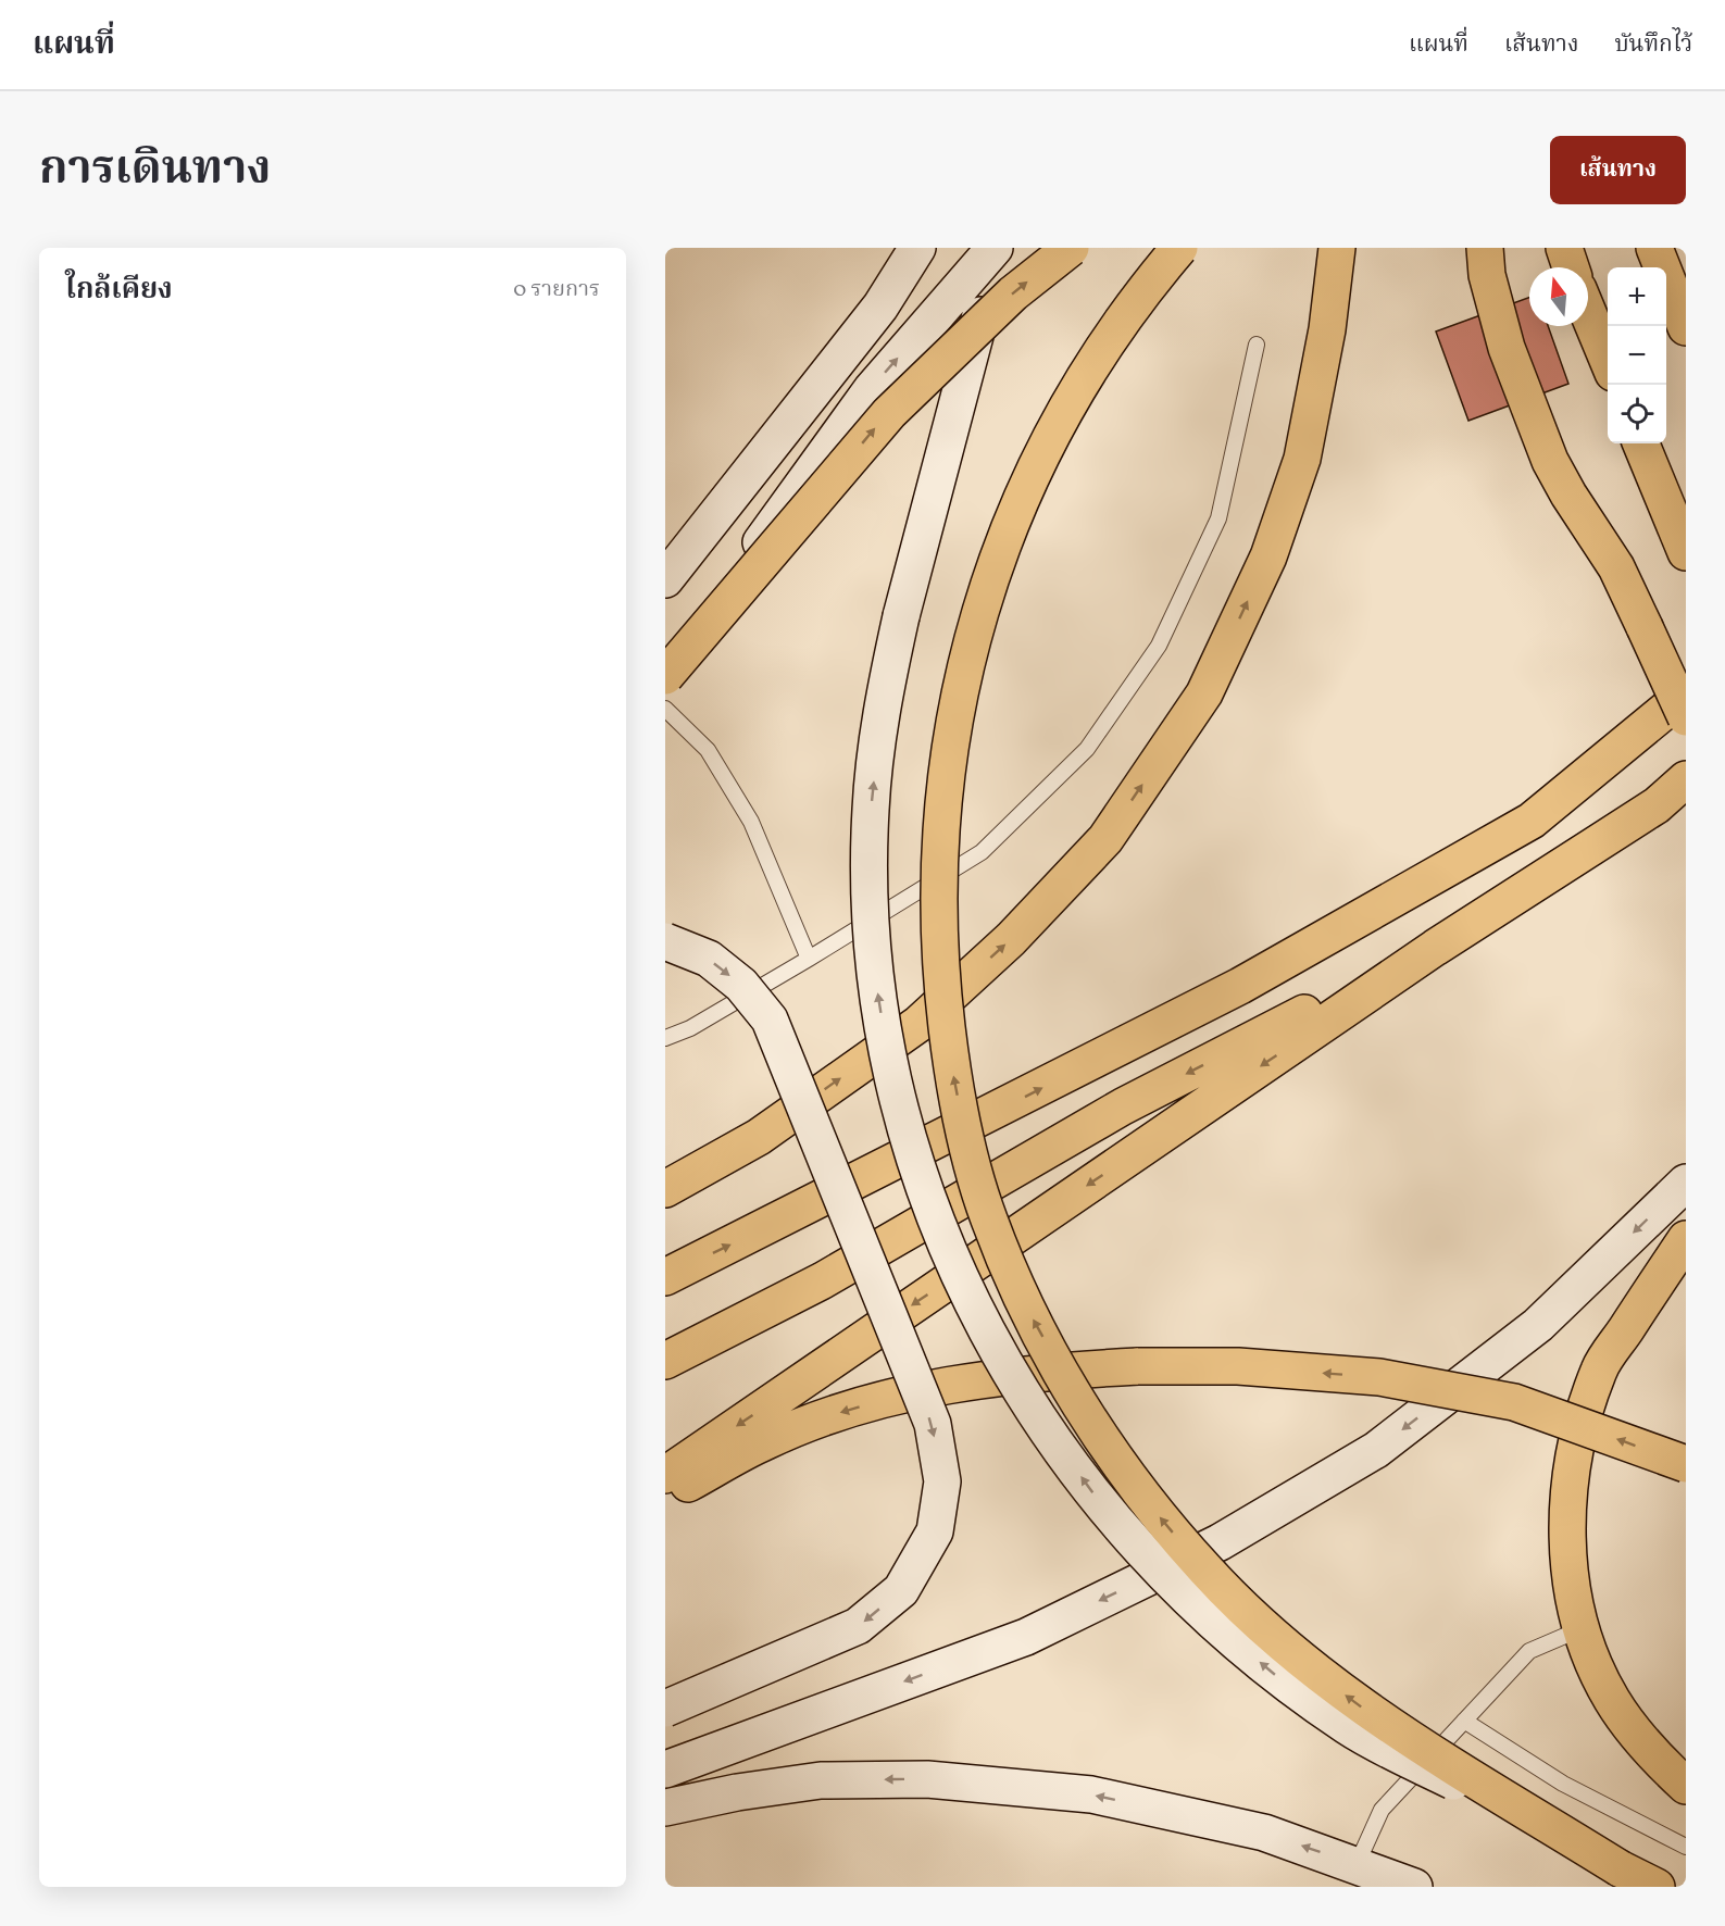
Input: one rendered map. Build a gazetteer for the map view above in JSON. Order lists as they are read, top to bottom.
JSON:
{
  "north": "top",
  "page": {
    "header": "แผนที่",
    "nav": ["แผนที่", "เส้นทาง", "บันทึกไว้"],
    "title": "การเดินทาง",
    "buttons": "เส้นทาง",
    "heading": ["ใกล้เคียง", "0 รายการ"],
    "map_buttons": ["+", "−"]
  }
}
